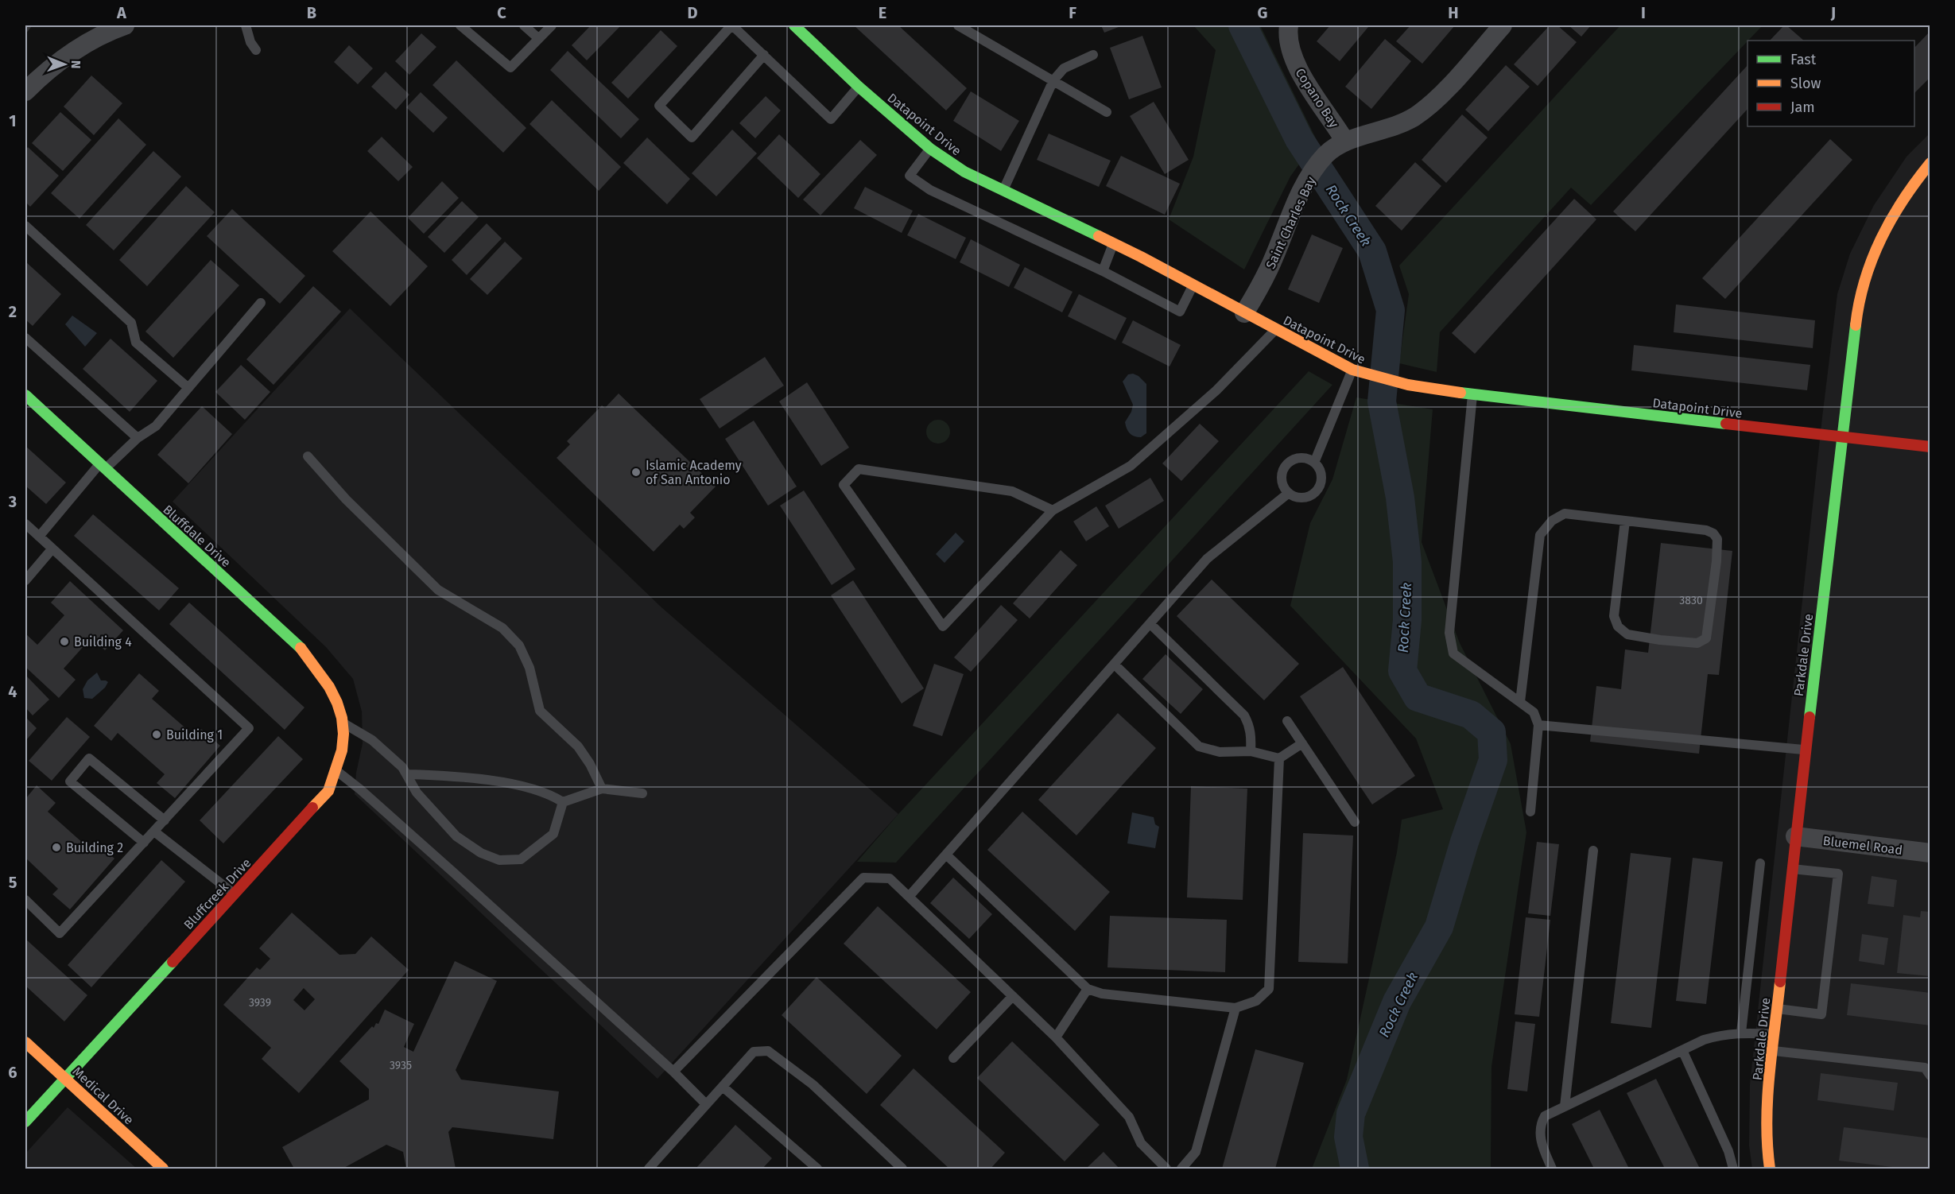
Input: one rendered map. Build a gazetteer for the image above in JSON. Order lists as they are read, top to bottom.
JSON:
{
  "streets": {
    "street": [
      "Copano Bay",
      "Datapoint Drive",
      "Saint Charles Bay",
      "Bluffdale Drive",
      "Parkdale Drive",
      "Bluemel Road",
      "Bluffcreek Drive",
      "Medical Drive"
    ]
  },
  "crossings": [
    ["Copano Bay", "Saint Charles Bay"],
    ["Datapoint Drive", "Saint Charles Bay"],
    ["Datapoint Drive", "Parkdale Drive"],
    ["Bluffdale Drive", "Bluffcreek Drive"],
    ["Parkdale Drive", "Bluemel Road"],
    ["Bluffcreek Drive", "Medical Drive"]
  ],
  "water": ["Rock Creek"],
  "places": [
    "Islamic Academy of San Antonio",
    "Building 4",
    "Building 1",
    "Building 2"
  ],
  "house_numbers": ["3830", "3939", "3935"],
  "legend": ["Fast", "Slow", "Jam"],
  "north": "right",
  "grid": {
    "columns": [
      "A",
      "B",
      "C",
      "D",
      "E",
      "F",
      "G",
      "H",
      "I",
      "J"
    ],
    "rows": [
      "1",
      "2",
      "3",
      "4",
      "5",
      "6"
    ]
  }
}
